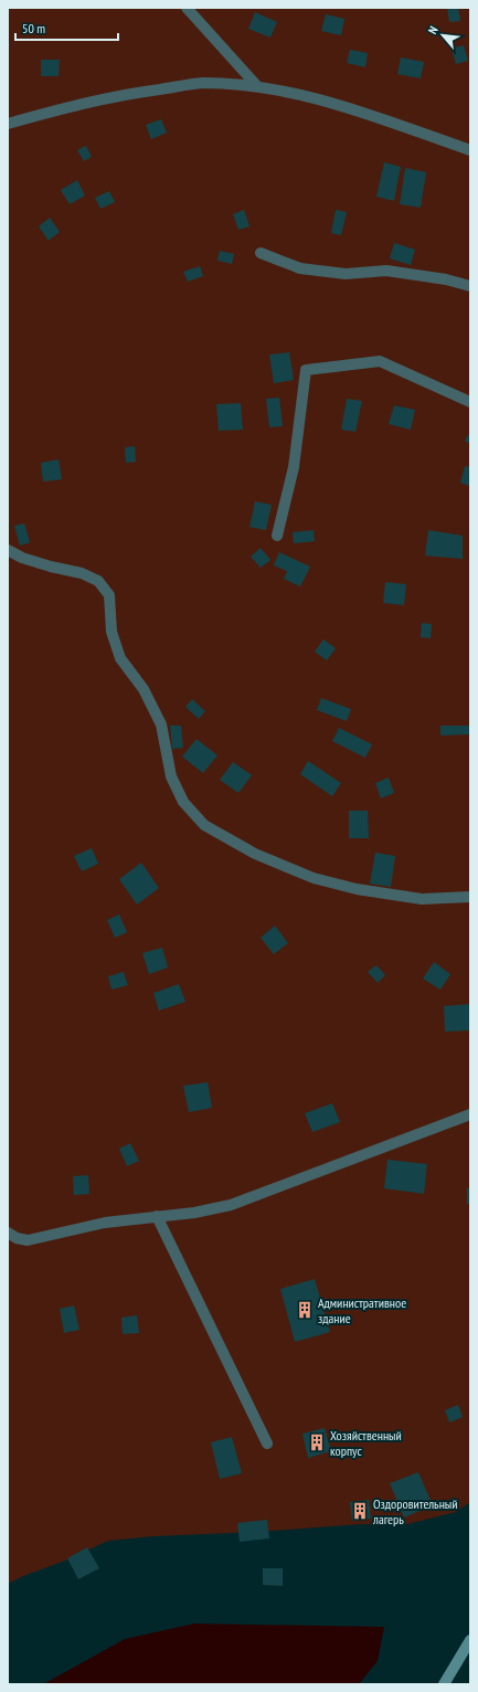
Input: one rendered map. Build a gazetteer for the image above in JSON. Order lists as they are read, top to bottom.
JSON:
{
  "places": {
    "building": ["Административное здание", "Хозяйственный корпус", "Оздоровительный лагерь"]
  },
  "scale_bar": "50 m",
  "north": "top left"
}
